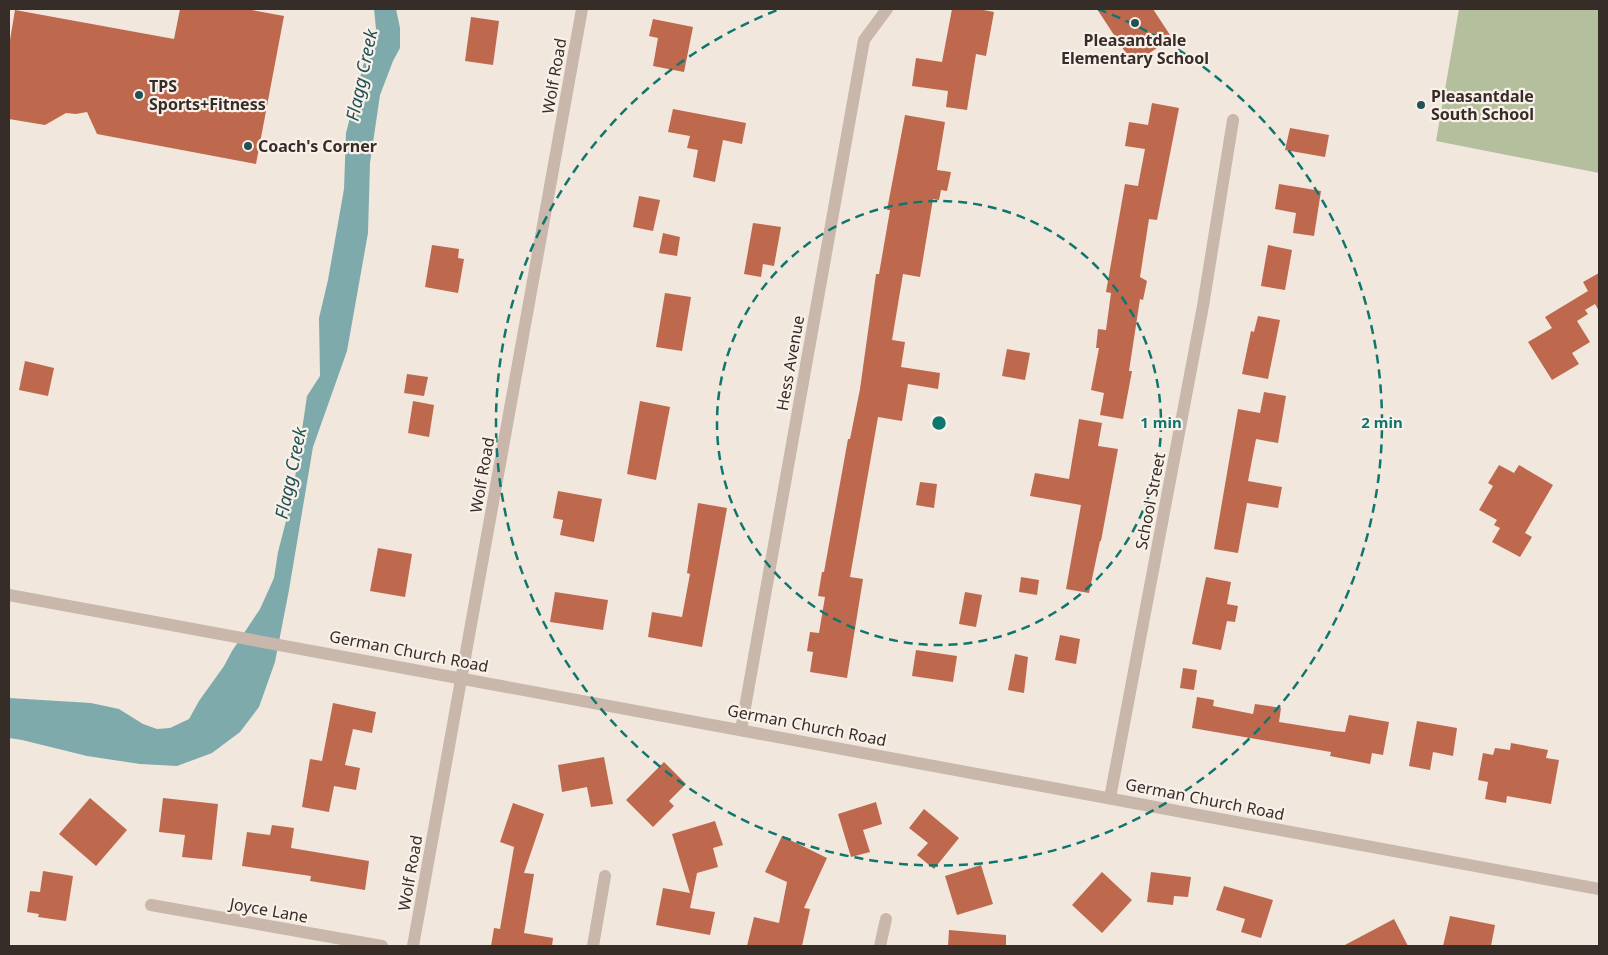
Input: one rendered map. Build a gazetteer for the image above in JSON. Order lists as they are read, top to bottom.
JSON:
{
  "streets": {
    "street": [
      "Wolf Road",
      "Hess Avenue",
      "School Street",
      "German Church Road",
      "Joyce Lane"
    ]
  },
  "crossings": [
    ["Wolf Road", "German Church Road"],
    ["Hess Avenue", "German Church Road"],
    ["School Street", "German Church Road"]
  ],
  "water": ["Flagg Creek"],
  "places": [
    "Pleasantdale Elementary School",
    "TPS Sports+Fitness",
    "Pleasantdale South School",
    "Coach's Corner"
  ],
  "rings": ["1 min", "2 min"]
}
